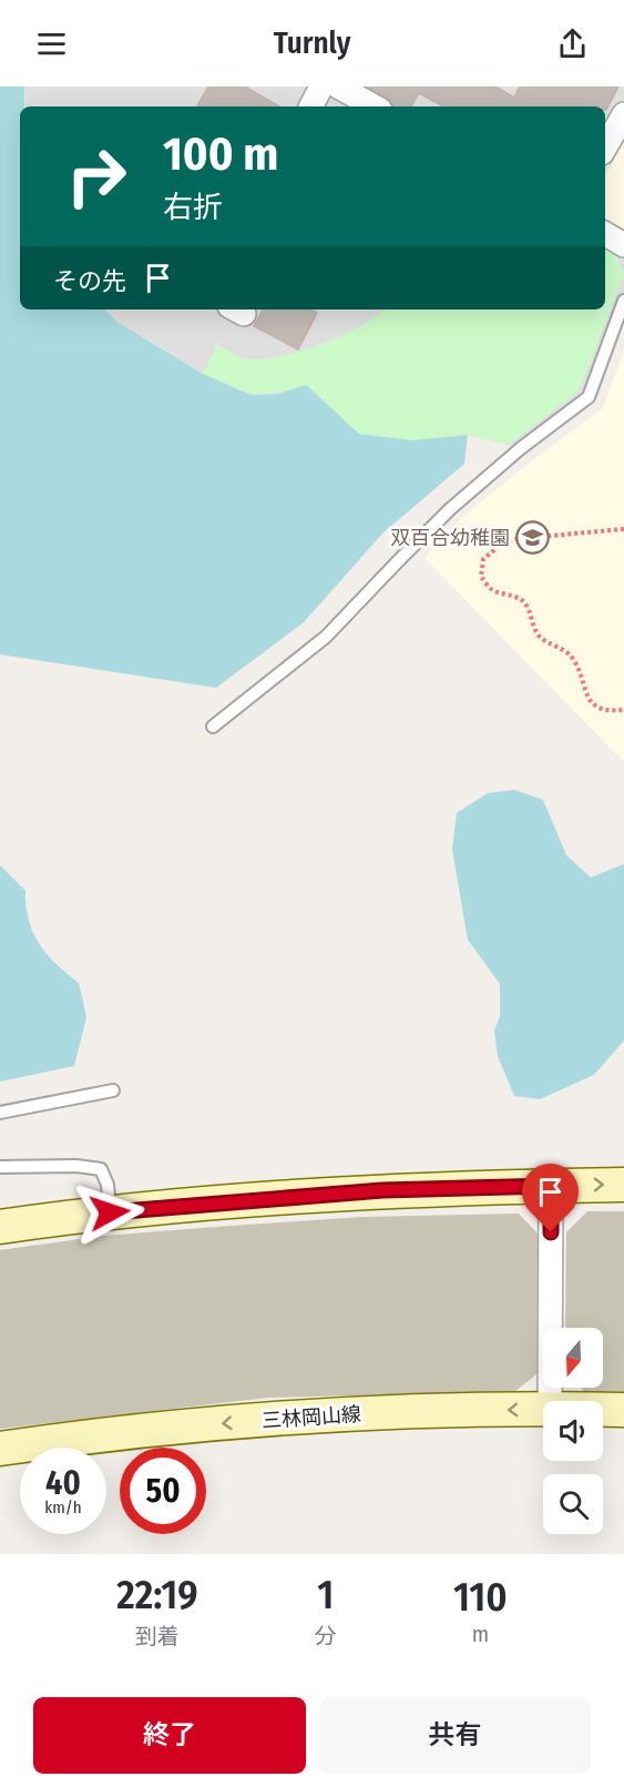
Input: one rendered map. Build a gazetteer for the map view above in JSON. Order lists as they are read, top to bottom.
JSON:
{
  "streets": {
    "main road": ["三林岡山線"]
  },
  "places": {
    "school or university": ["双百合幼稚園"]
  },
  "north": "bottom",
  "page": {
    "header": "Turnly",
    "turn": ["100 m", "右折"],
    "then": "その先",
    "speed": "40 km/h",
    "limit": "50",
    "eta": [
      "22:19",
      "到着",
      "1",
      "分",
      "110",
      "m"
    ],
    "buttons": ["終了", "共有"]
  }
}
